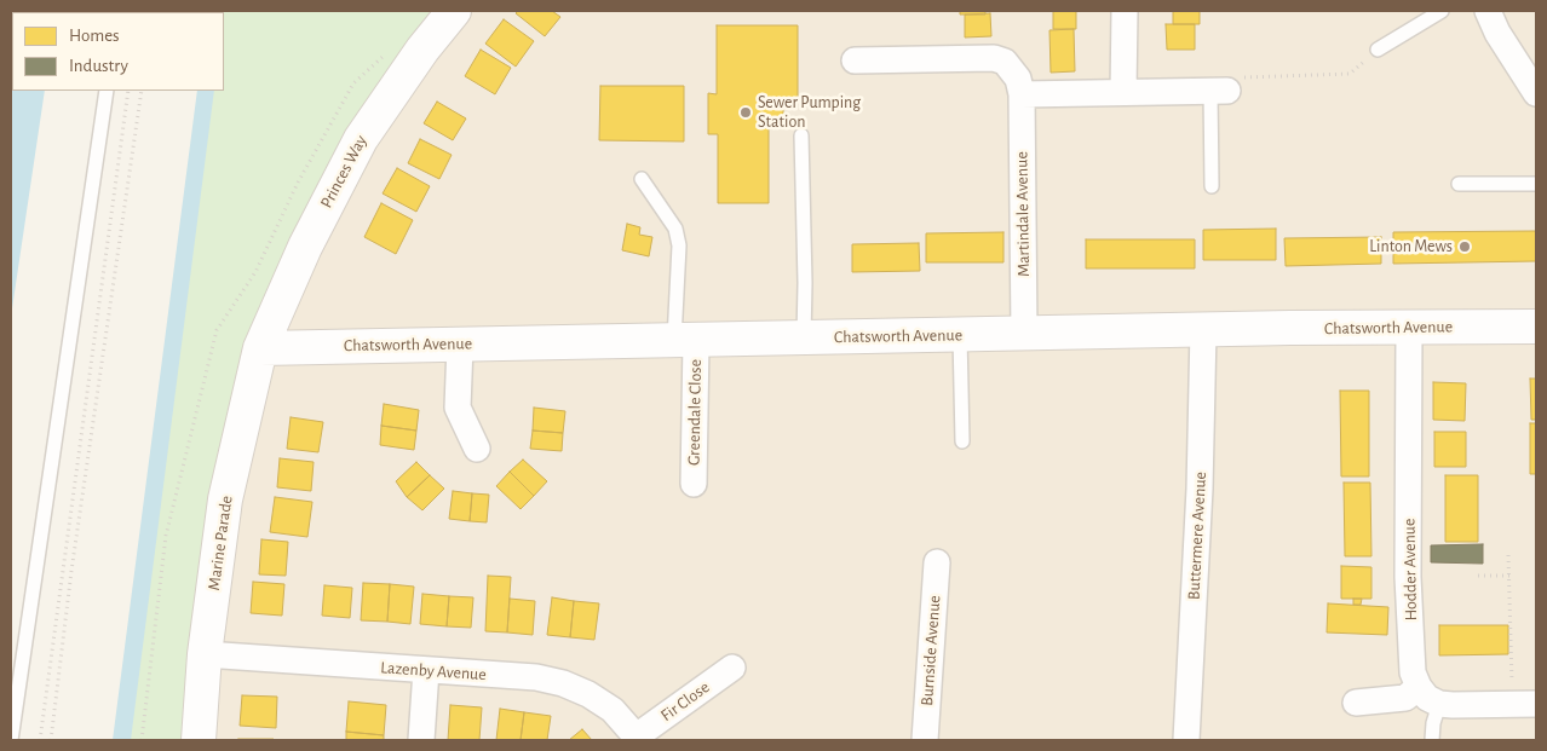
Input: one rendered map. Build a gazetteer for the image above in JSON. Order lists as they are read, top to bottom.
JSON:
{
  "streets": {
    "street": [
      "Princes Way",
      "Martindale Avenue",
      "Chatsworth Avenue",
      "Greendale Close",
      "Buttermere Avenue",
      "Marine Parade",
      "Hodder Avenue",
      "Burnside Avenue",
      "Lazenby Avenue",
      "Fir Close"
    ]
  },
  "crossings": [
    ["Princes Way", "Chatsworth Avenue"],
    ["Princes Way", "Marine Parade"],
    ["Martindale Avenue", "Chatsworth Avenue"],
    ["Chatsworth Avenue", "Greendale Close"],
    ["Chatsworth Avenue", "Buttermere Avenue"],
    ["Chatsworth Avenue", "Marine Parade"],
    ["Chatsworth Avenue", "Hodder Avenue"],
    ["Marine Parade", "Lazenby Avenue"],
    ["Lazenby Avenue", "Fir Close"]
  ],
  "places": ["Sewer Pumping Station", "Linton Mews"],
  "legend": ["Homes", "Industry"]
}
